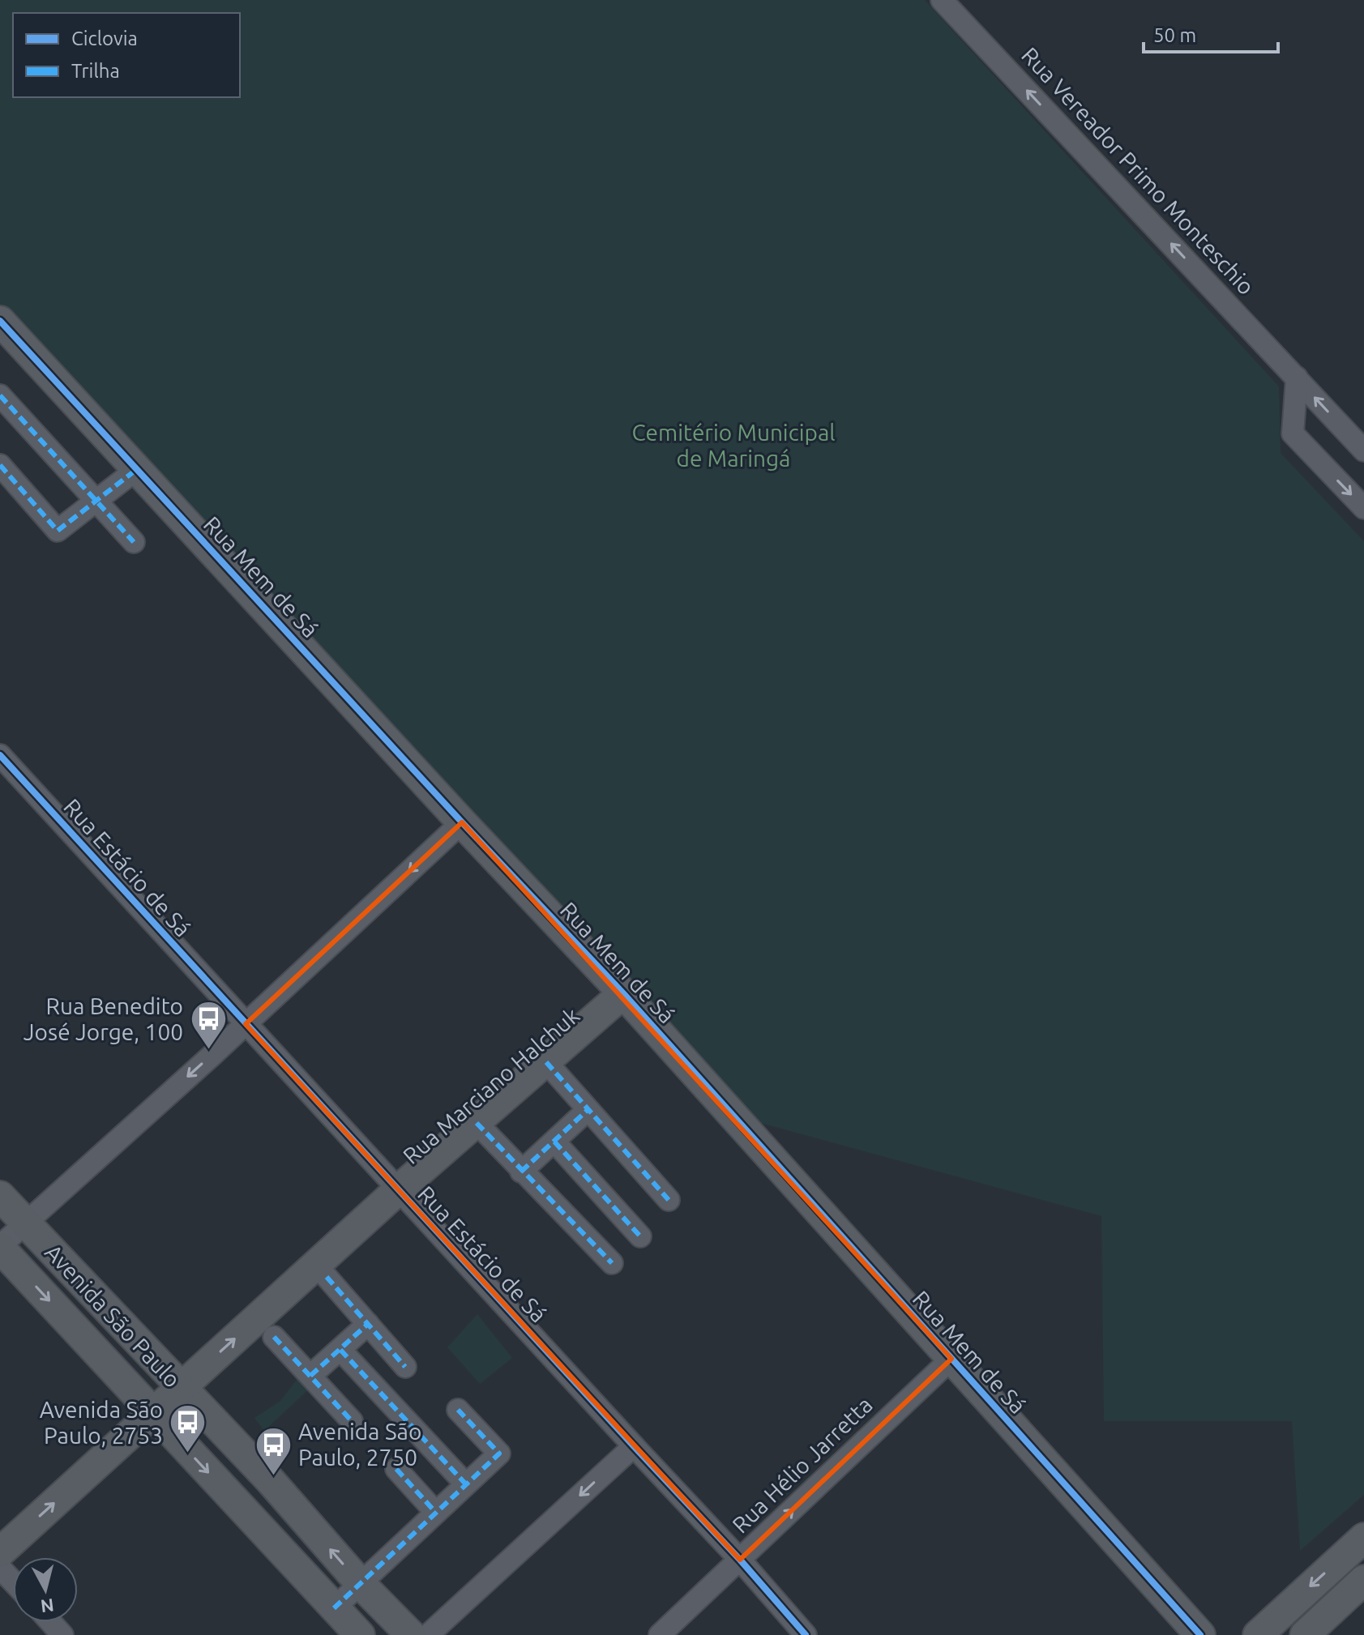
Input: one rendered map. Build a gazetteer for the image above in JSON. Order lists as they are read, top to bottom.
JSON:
{
  "streets": {
    "street": [
      "Rua Vereador Primo Monteschio",
      "Rua Mem de Sá",
      "Rua Estácio de Sá",
      "Rua Marciano Halchuk",
      "Avenida São Paulo",
      "Rua Hélio Jarretta"
    ]
  },
  "crossings": [
    ["Rua Mem de Sá", "Rua Marciano Halchuk"],
    ["Rua Mem de Sá", "Rua Hélio Jarretta"],
    ["Rua Estácio de Sá", "Rua Marciano Halchuk"],
    ["Rua Estácio de Sá", "Rua Hélio Jarretta"],
    ["Rua Marciano Halchuk", "Avenida São Paulo"]
  ],
  "one_way": ["Rua Vereador Primo Monteschio", "Rua Hélio Jarretta"],
  "parks": ["Cemitério Municipal de Maringá"],
  "places": {
    "bus stop": ["Rua Benedito José Jorge, 100", "Avenida São Paulo, 2753", "Avenida São Paulo, 2750"]
  },
  "legend": ["Ciclovia", "Trilha"],
  "scale_bar": "50 m",
  "north": "bottom"
}
